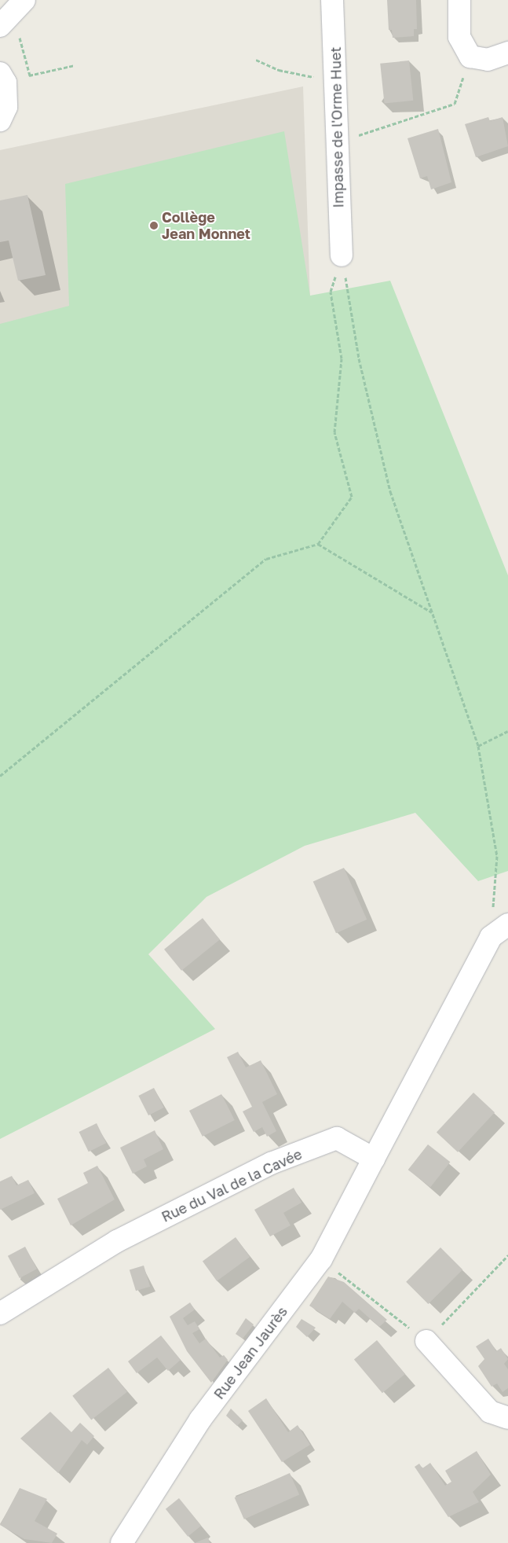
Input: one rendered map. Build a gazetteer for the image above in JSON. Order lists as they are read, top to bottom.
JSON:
{
  "streets": {
    "street": ["Impasse de l'Orme Huet", "Rue du Val de la Cavée", "Rue Jean Jaurès"]
  },
  "crossings": [
    ["Rue du Val de la Cavée", "Rue Jean Jaurès"]
  ],
  "places": ["Collège Jean Monnet"]
}
